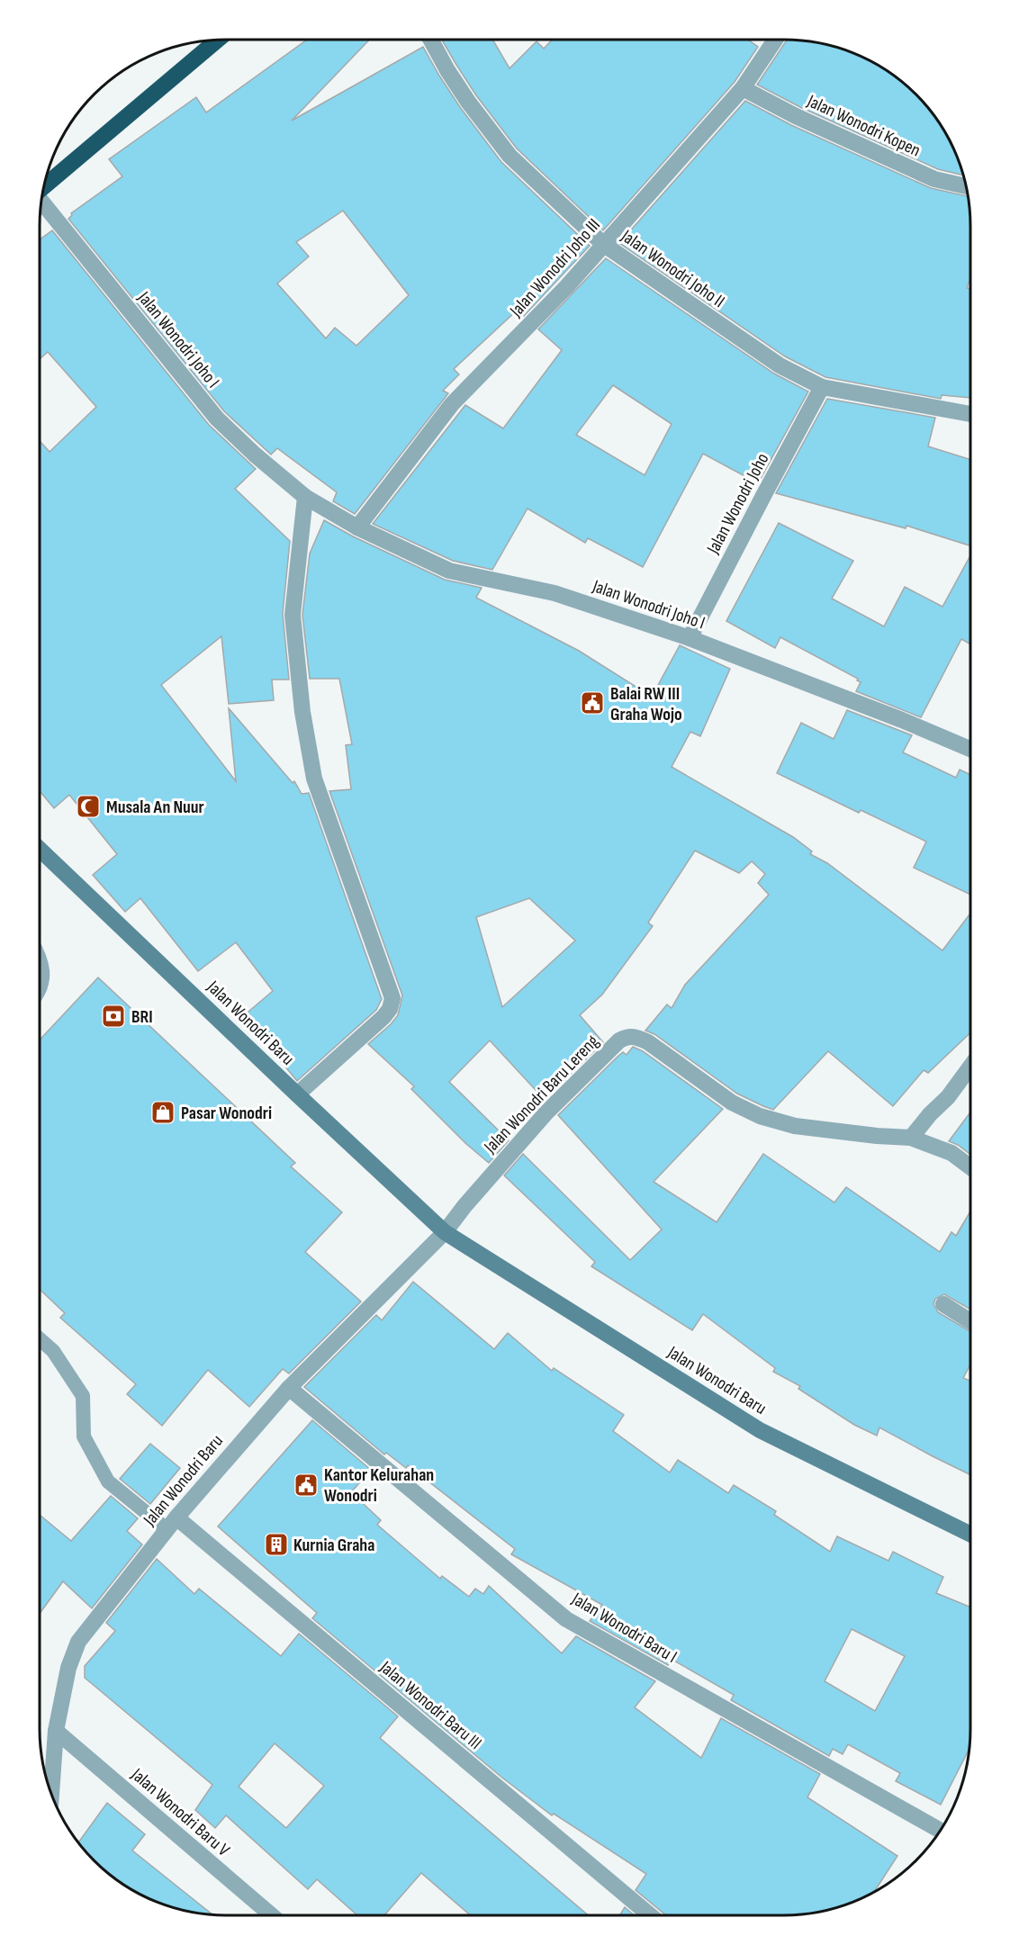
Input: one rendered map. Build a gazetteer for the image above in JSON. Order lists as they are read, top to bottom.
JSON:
{
  "streets": {
    "street": [
      "Jalan Wonodri Kopen",
      "Jalan Wonodri Joho III",
      "Jalan Wonodri Joho II",
      "Jalan Wonodri Joho I",
      "Jalan Wonodri Joho",
      "Jalan Wonodri Baru",
      "Jalan Wonodri Baru Lereng",
      "Jalan Wonodri Baru I",
      "Jalan Wonodri Baru III",
      "Jalan Wonodri Baru V"
    ]
  },
  "crossings": [
    ["Jalan Wonodri Kopen", "Jalan Wonodri Joho III"],
    ["Jalan Wonodri Joho III", "Jalan Wonodri Joho II"],
    ["Jalan Wonodri Joho III", "Jalan Wonodri Joho I"],
    ["Jalan Wonodri Joho II", "Jalan Wonodri Joho"],
    ["Jalan Wonodri Joho I", "Jalan Wonodri Joho"],
    ["Jalan Wonodri Baru", "Jalan Wonodri Baru Lereng"],
    ["Jalan Wonodri Baru", "Jalan Wonodri Baru I"],
    ["Jalan Wonodri Baru", "Jalan Wonodri Baru III"],
    ["Jalan Wonodri Baru", "Jalan Wonodri Baru V"]
  ],
  "places": {
    "public building": ["Balai RW III Graha Wojo", "Kantor Kelurahan Wonodri"],
    "mosque": ["Musala An Nuur"],
    "bank": ["BRI"],
    "shop": ["Pasar Wonodri"],
    "building": ["Kurnia Graha"]
  }
}
